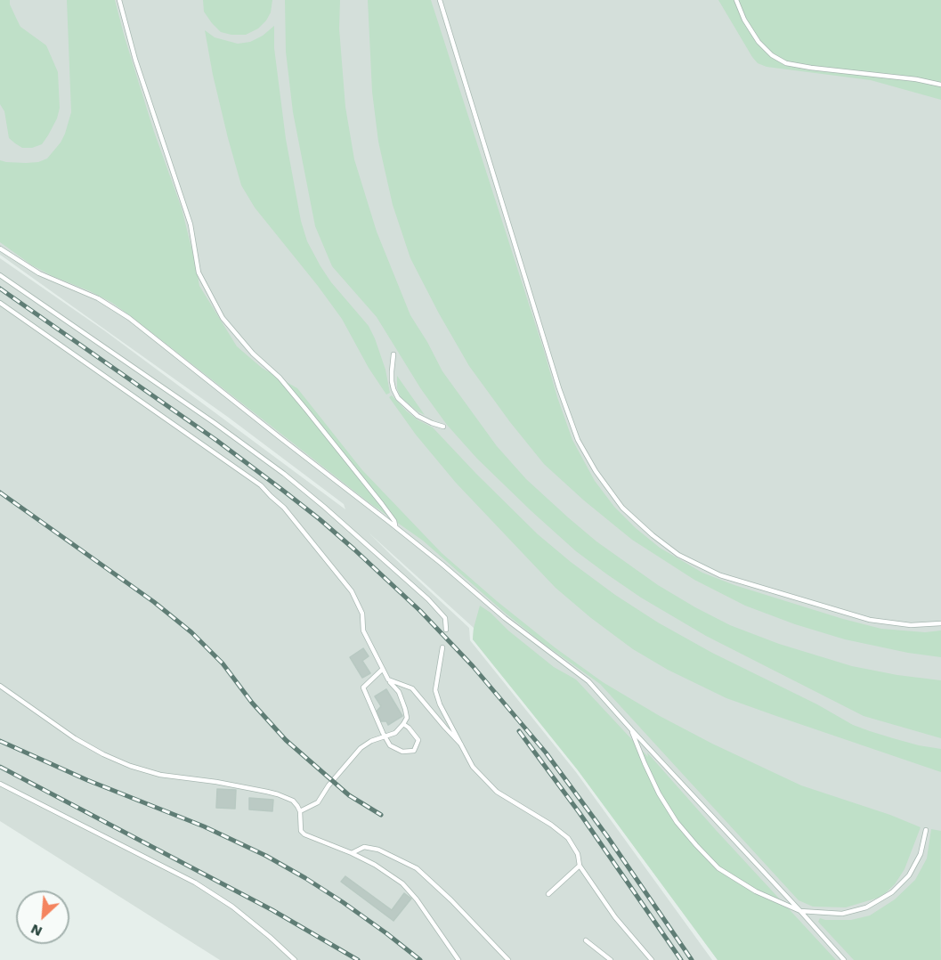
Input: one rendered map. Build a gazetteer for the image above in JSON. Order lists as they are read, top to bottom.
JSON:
{
  "north": "bottom left"
}
